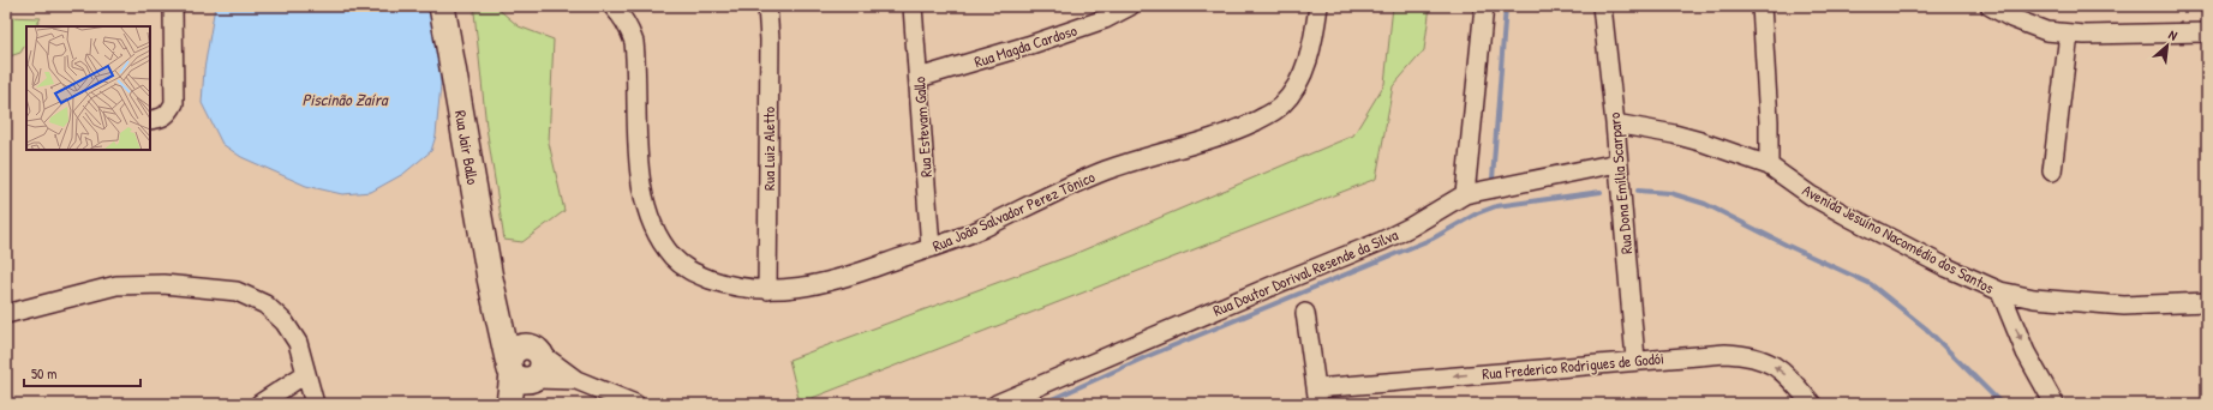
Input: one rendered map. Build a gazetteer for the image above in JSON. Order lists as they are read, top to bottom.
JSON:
{
  "streets": {
    "main road": ["Rua Jair Ballo"],
    "street": [
      "Rua Magda Cardoso",
      "Rua Estevam Gallo",
      "Rua Luiz Aletto",
      "Rua Dona Emília Scarparo",
      "Rua João Salvador Perez Tônico",
      "Avenida Jesuíno Nacomédio dos Santos",
      "Rua Doutor Dorival Resende da Silva",
      "Rua Frederico Rodrigues de Godói"
    ]
  },
  "crossings": [
    ["Rua Magda Cardoso", "Rua Estevam Gallo"],
    ["Rua Estevam Gallo", "Rua João Salvador Perez Tônico"],
    ["Rua Luiz Aletto", "Rua João Salvador Perez Tônico"],
    ["Rua Dona Emília Scarparo", "Avenida Jesuíno Nacomédio dos Santos"],
    ["Rua Dona Emília Scarparo", "Rua Doutor Dorival Resende da Silva"],
    ["Rua Dona Emília Scarparo", "Rua Frederico Rodrigues de Godói"]
  ],
  "one_way": ["Rua Frederico Rodrigues de Godói"],
  "water": ["Piscinão Zaíra"],
  "scale_bar": "50 m",
  "north": "top right"
}
